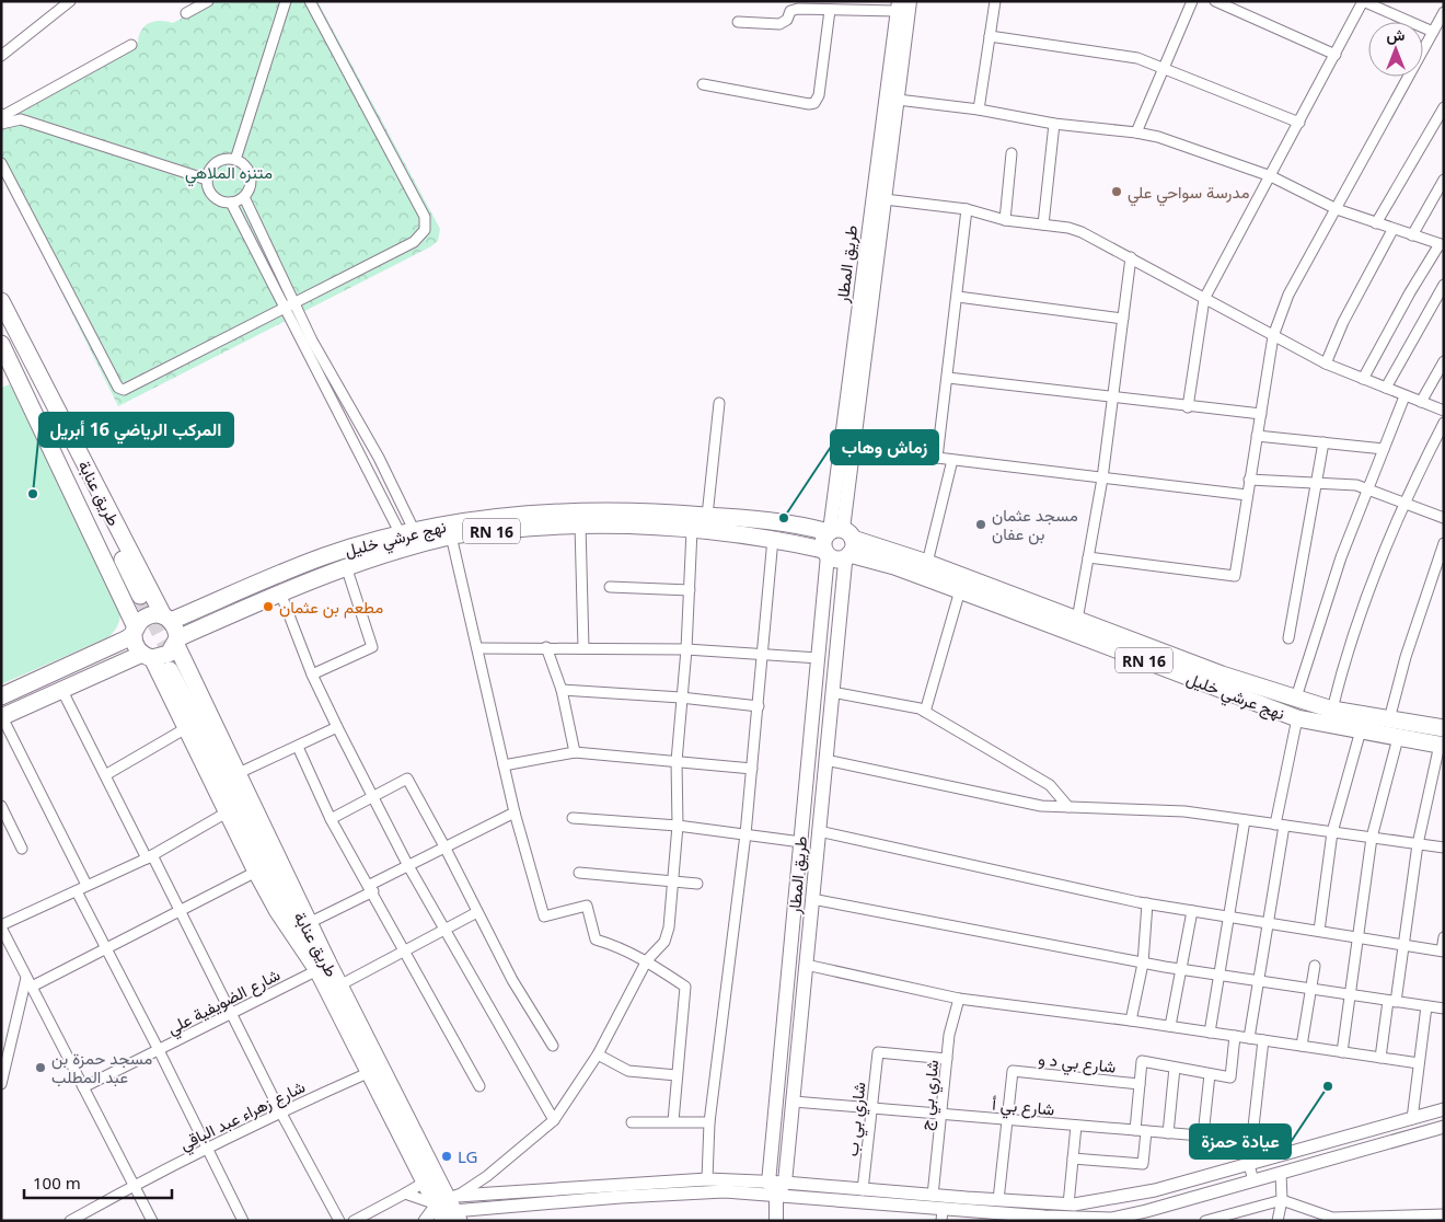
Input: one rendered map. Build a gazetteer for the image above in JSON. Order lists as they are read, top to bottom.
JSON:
{
  "streets": {
    "main road": [
      "طريق المطار",
      "طريق عنابة",
      "RN 16",
      "نهج عرشي خليل"
    ],
    "street": [
      "شارع الضويفية علي",
      "شارع بي د و",
      "شاري بي ج",
      "شارع بي أ",
      "شارع زهراء عبد الباقي",
      "شاري بي ب"
    ]
  },
  "crossings": [
    ["طريق المطار", "نهج عرشي خليل"],
    ["طريق المطار", "شارع بي أ"],
    ["طريق عنابة", "نهج عرشي خليل"],
    ["طريق عنابة", "شارع الضويفية علي"],
    ["طريق عنابة", "شارع زهراء عبد الباقي"],
    ["شارع بي د و", "شارع بي أ"],
    ["شاري بي ج", "شارع بي أ"],
    ["شاري بي ج", "شاري بي ب"],
    ["شارع بي أ", "شاري بي ب"]
  ],
  "parks": ["متنزه الملاهي"],
  "places": [
    "مدرسة سواحي علي",
    "المركب الرياضي 16 أبريل",
    "زماش وهاب",
    "مسجد عثمان بن عفان",
    "مطعم بن عثمان",
    "مسجد حمزة بن عبد المطلب",
    "عيادة حمزة",
    "LG"
  ],
  "scale_bar": "100 m",
  "north": "top"
}
